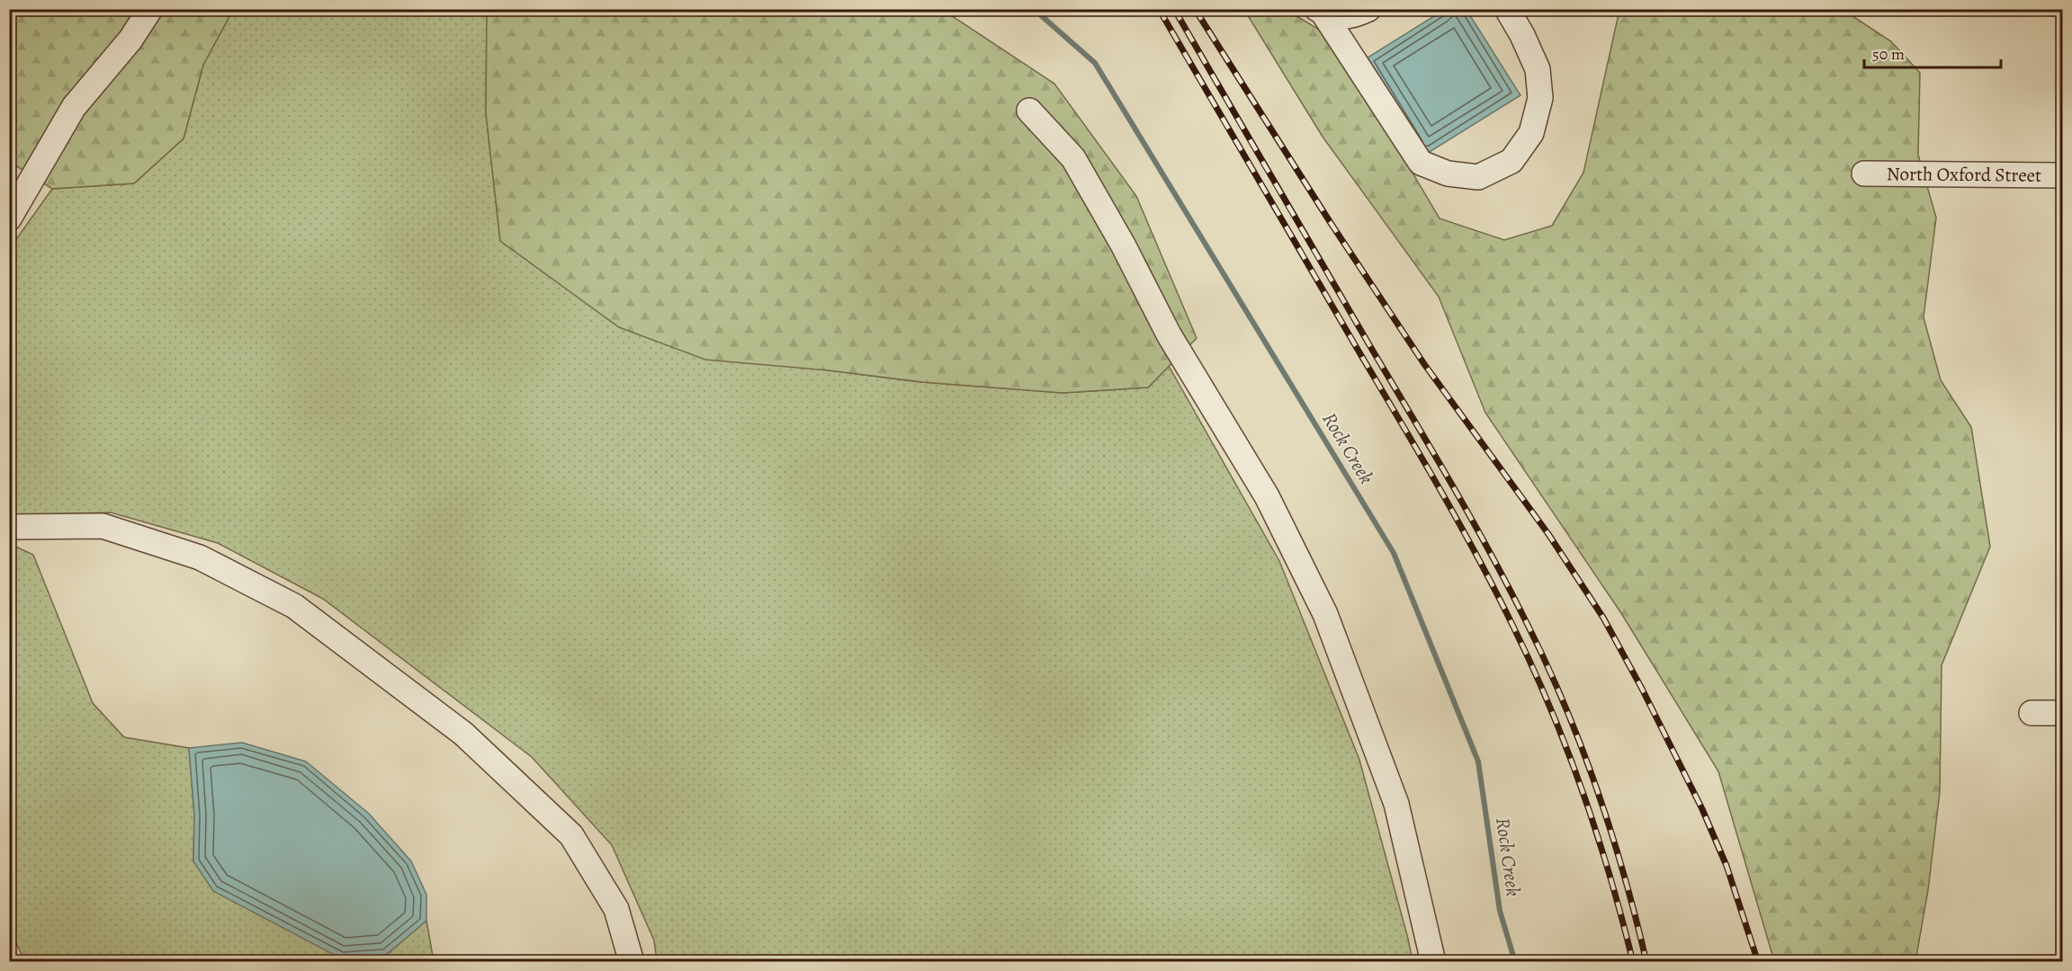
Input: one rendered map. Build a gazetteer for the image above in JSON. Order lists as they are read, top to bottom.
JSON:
{
  "streets": {
    "street": ["North Oxford Street"]
  },
  "water": ["Rock Creek"],
  "scale_bar": "50 m"
}
